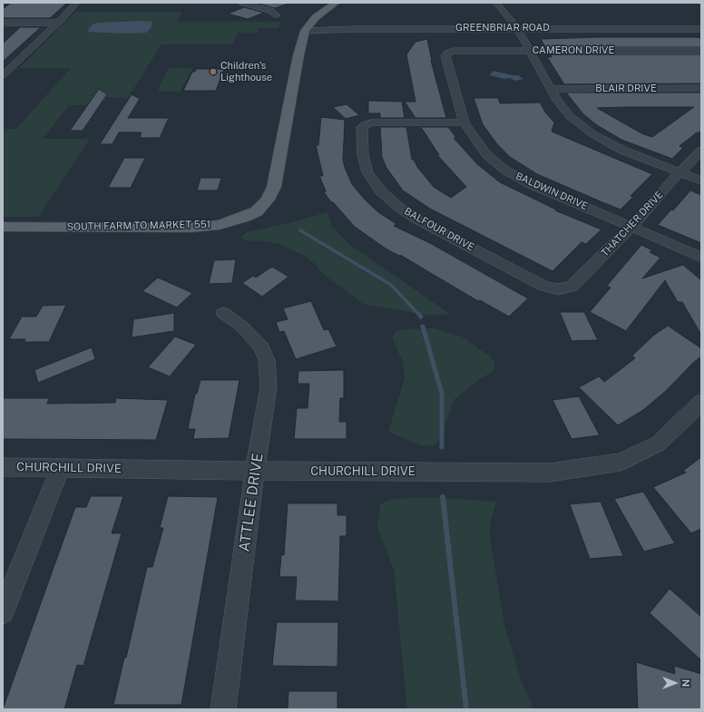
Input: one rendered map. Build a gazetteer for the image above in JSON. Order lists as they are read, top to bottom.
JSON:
{
  "streets": {
    "main road": ["SOUTH FARM TO MARKET 551"],
    "street": [
      "GREENBRIAR ROAD",
      "CAMERON DRIVE",
      "BLAIR DRIVE",
      "BALDWIN DRIVE",
      "THATCHER DRIVE",
      "BALFOUR DRIVE",
      "CHURCHILL DRIVE",
      "ATTLEE DRIVE"
    ]
  },
  "crossings": [
    ["GREENBRIAR ROAD", "SOUTH FARM TO MARKET 551"],
    ["CAMERON DRIVE", "BALDWIN DRIVE"],
    ["BALDWIN DRIVE", "THATCHER DRIVE"],
    ["BALDWIN DRIVE", "BALFOUR DRIVE"],
    ["THATCHER DRIVE", "BALFOUR DRIVE"],
    ["CHURCHILL DRIVE", "ATTLEE DRIVE"]
  ],
  "places": ["Children’s Lighthouse"],
  "north": "right"
}
